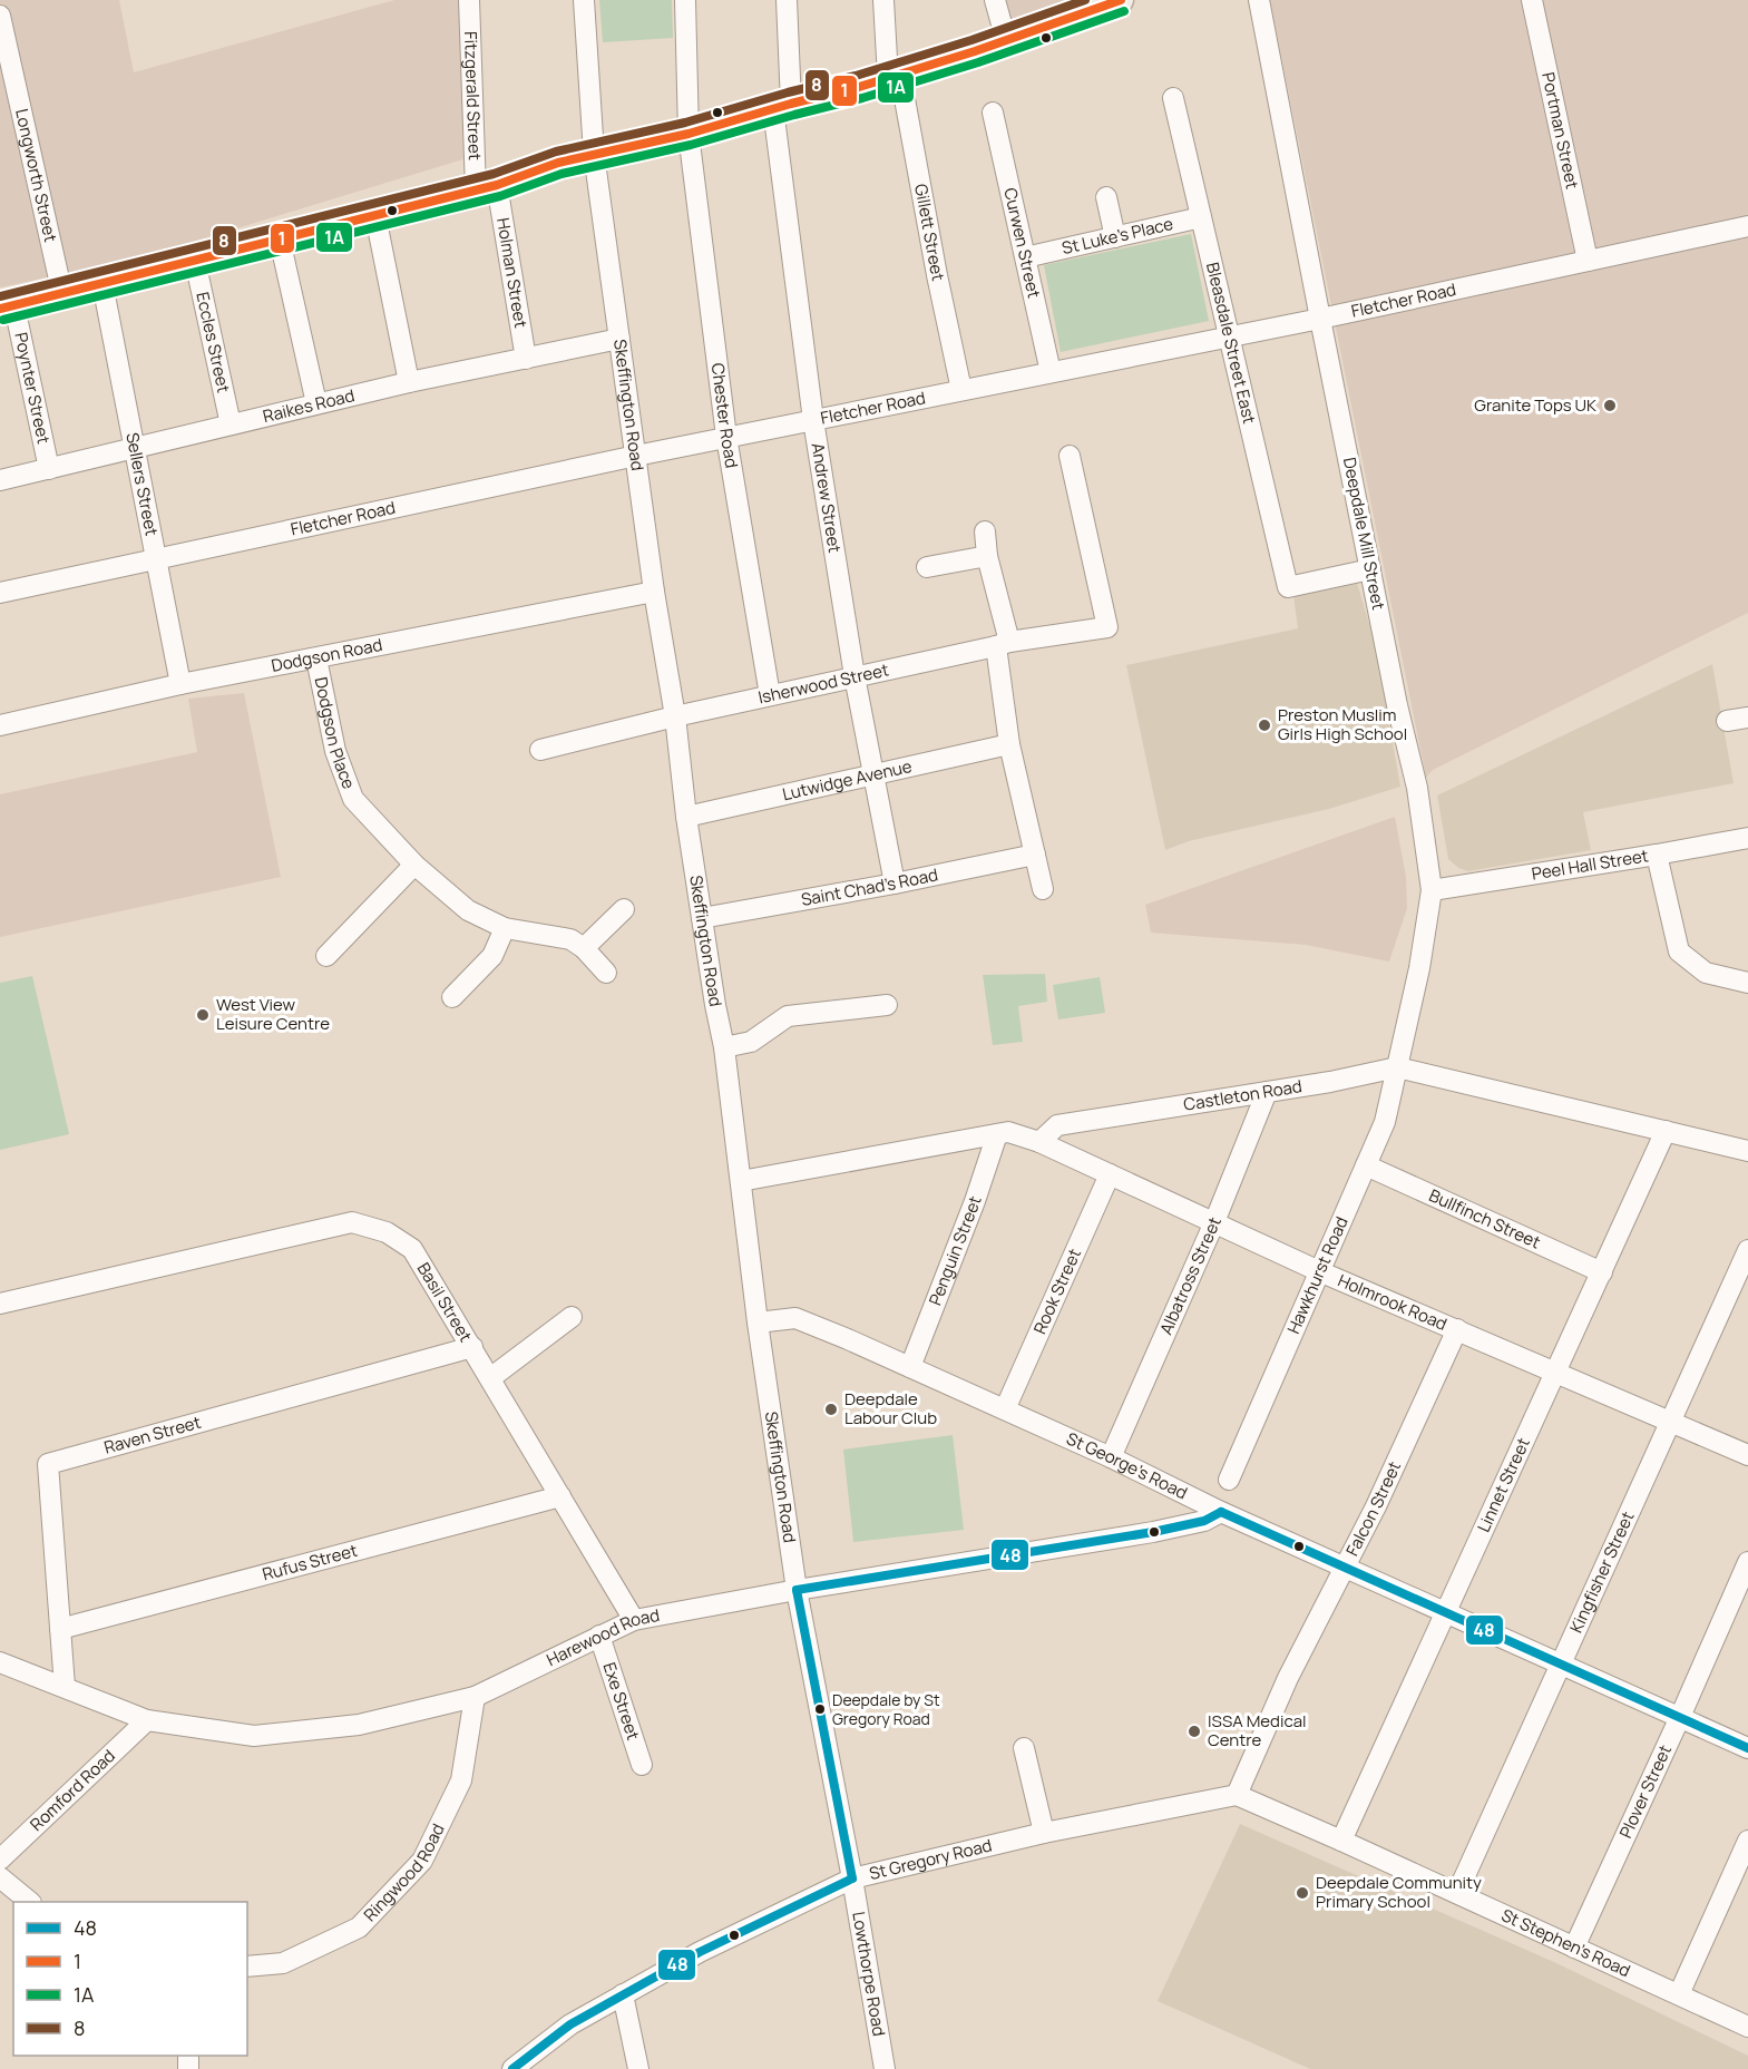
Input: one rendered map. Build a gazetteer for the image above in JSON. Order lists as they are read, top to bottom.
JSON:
{
  "streets": {
    "street": [
      "Fitzgerald Street",
      "Portman Street",
      "Longworth Street",
      "Gillett Street",
      "St Luke's Place",
      "Curwen Street",
      "Holman Street",
      "Fletcher Road",
      "Eccles Street",
      "Bleasdale Street East",
      "Poynter Street",
      "Raikes Road",
      "Skeffington Road",
      "Chester Road",
      "Sellers Street",
      "Andrew Street",
      "Deepdale Mill Street",
      "Dodgson Road",
      "Isherwood Street",
      "Dodgson Place",
      "Lutwidge Avenue",
      "Peel Hall Street",
      "Saint Chad's Road",
      "Castleton Road",
      "Bullfinch Street",
      "Penguin Street",
      "Albatross Street",
      "Hawkhurst Road",
      "Rook Street",
      "Holmrook Road",
      "Basil Street",
      "Raven Street",
      "St George's Road",
      "Linnet Street",
      "Falcon Street",
      "Rufus Street",
      "Kingfisher Street",
      "Harewood Road",
      "Exe Street",
      "Romford Road",
      "Plover Street",
      "St Gregory Road",
      "Ringwood Road",
      "St Stephen's Road",
      "Lowthorpe Road"
    ]
  },
  "crossings": [
    ["Fitzgerald Street", "Holman Street"],
    ["Portman Street", "Fletcher Road"],
    ["Gillett Street", "Fletcher Road"],
    ["St Luke's Place", "Bleasdale Street East"],
    ["Curwen Street", "Fletcher Road"],
    ["Holman Street", "Raikes Road"],
    ["Fletcher Road", "Bleasdale Street East"],
    ["Fletcher Road", "Skeffington Road"],
    ["Fletcher Road", "Chester Road"],
    ["Fletcher Road", "Sellers Street"],
    ["Fletcher Road", "Andrew Street"],
    ["Fletcher Road", "Deepdale Mill Street"],
    ["Eccles Street", "Raikes Road"],
    ["Bleasdale Street East", "Deepdale Mill Street"],
    ["Poynter Street", "Raikes Road"],
    ["Raikes Road", "Skeffington Road"],
    ["Raikes Road", "Sellers Street"],
    ["Skeffington Road", "Dodgson Road"],
    ["Skeffington Road", "Isherwood Street"],
    ["Skeffington Road", "Lutwidge Avenue"],
    ["Skeffington Road", "Saint Chad's Road"],
    ["Skeffington Road", "St George's Road"],
    ["Skeffington Road", "Harewood Road"],
    ["Skeffington Road", "St Gregory Road"],
    ["Skeffington Road", "Lowthorpe Road"],
    ["Chester Road", "Isherwood Street"],
    ["Sellers Street", "Dodgson Road"],
    ["Andrew Street", "Isherwood Street"],
    ["Andrew Street", "Lutwidge Avenue"],
    ["Andrew Street", "Saint Chad's Road"],
    ["Deepdale Mill Street", "Peel Hall Street"],
    ["Deepdale Mill Street", "Castleton Road"],
    ["Deepdale Mill Street", "Hawkhurst Road"],
    ["Dodgson Road", "Dodgson Place"],
    ["Castleton Road", "Albatross Street"],
    ["Castleton Road", "Hawkhurst Road"],
    ["Castleton Road", "Holmrook Road"],
    ["Castleton Road", "Linnet Street"],
    ["Bullfinch Street", "Hawkhurst Road"],
    ["Bullfinch Street", "Linnet Street"],
    ["Penguin Street", "St George's Road"],
    ["Albatross Street", "Holmrook Road"],
    ["Albatross Street", "St George's Road"],
    ["Hawkhurst Road", "Holmrook Road"],
    ["Rook Street", "Holmrook Road"],
    ["Rook Street", "St George's Road"],
    ["Holmrook Road", "Linnet Street"],
    ["Holmrook Road", "Falcon Street"],
    ["Holmrook Road", "Kingfisher Street"],
    ["Basil Street", "Raven Street"],
    ["Basil Street", "Rufus Street"],
    ["Basil Street", "Harewood Road"],
    ["Raven Street", "Rufus Street"],
    ["Raven Street", "Harewood Road"],
    ["St George's Road", "Linnet Street"],
    ["St George's Road", "Falcon Street"],
    ["St George's Road", "Kingfisher Street"],
    ["St George's Road", "Harewood Road"],
    ["St George's Road", "Plover Street"],
    ["Linnet Street", "St Stephen's Road"],
    ["Falcon Street", "St Gregory Road"],
    ["Falcon Street", "St Stephen's Road"],
    ["Kingfisher Street", "St Stephen's Road"],
    ["Harewood Road", "Exe Street"],
    ["Harewood Road", "Romford Road"],
    ["Harewood Road", "Ringwood Road"],
    ["Plover Street", "St Stephen's Road"],
    ["St Gregory Road", "St Stephen's Road"],
    ["St Gregory Road", "Lowthorpe Road"]
  ],
  "places": [
    "Granite Tops UK",
    "Preston Muslim Girls High School",
    "West View Leisure Centre",
    "Deepdale Labour Club",
    "Deepdale by St Gregory Road",
    "ISSA Medical Centre",
    "Deepdale Community Primary School"
  ],
  "lines": [
    "transit line 1",
    "transit line 8",
    "transit line 1A",
    "transit line 48"
  ],
  "legend": [
    "48",
    "1",
    "1A",
    "8"
  ]
}
